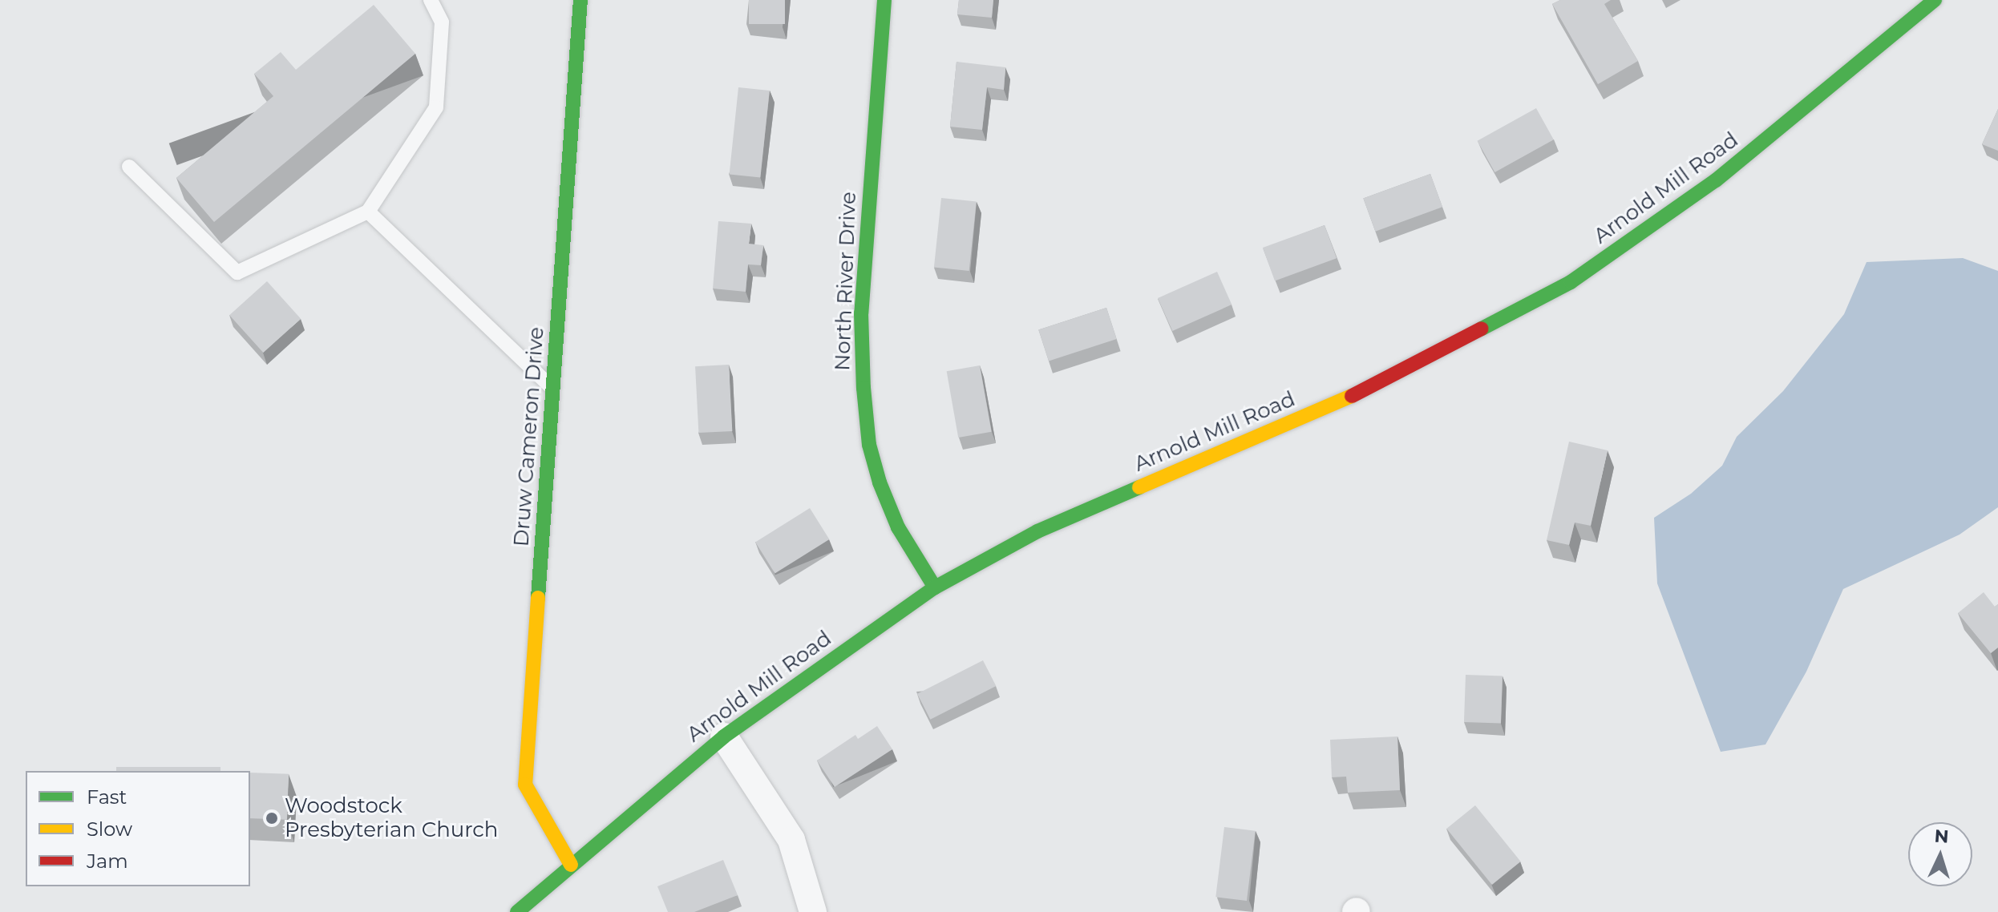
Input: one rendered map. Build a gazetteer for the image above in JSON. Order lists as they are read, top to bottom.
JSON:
{
  "streets": {
    "main road": ["Arnold Mill Road", "North River Drive", "Druw Cameron Drive"]
  },
  "crossings": [
    ["Arnold Mill Road", "North River Drive"],
    ["Arnold Mill Road", "Druw Cameron Drive"]
  ],
  "places": ["Woodstock Presbyterian Church"],
  "legend": ["Fast", "Slow", "Jam"],
  "north": "top"
}
